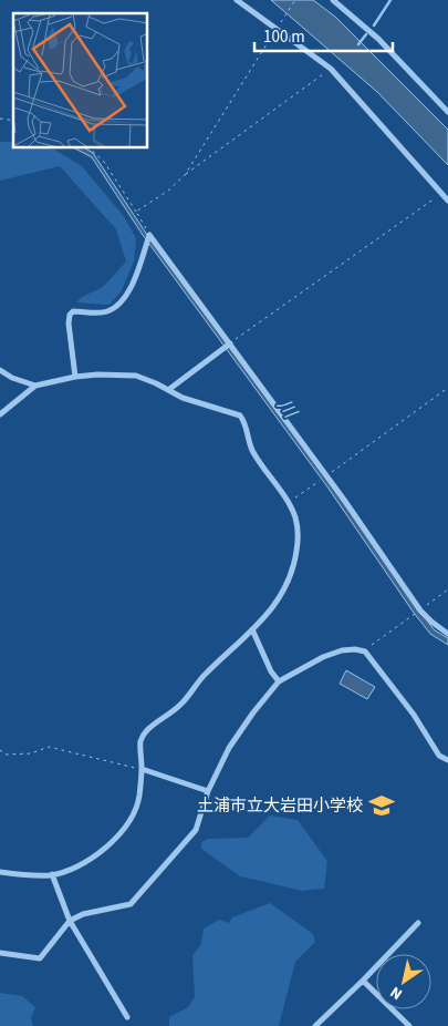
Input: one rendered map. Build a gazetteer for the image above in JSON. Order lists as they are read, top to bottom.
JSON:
{
  "water": ["川"],
  "places": {
    "school or university": ["土浦市立大岩田小学校"]
  },
  "scale_bar": "100 m",
  "north": "bottom left"
}
